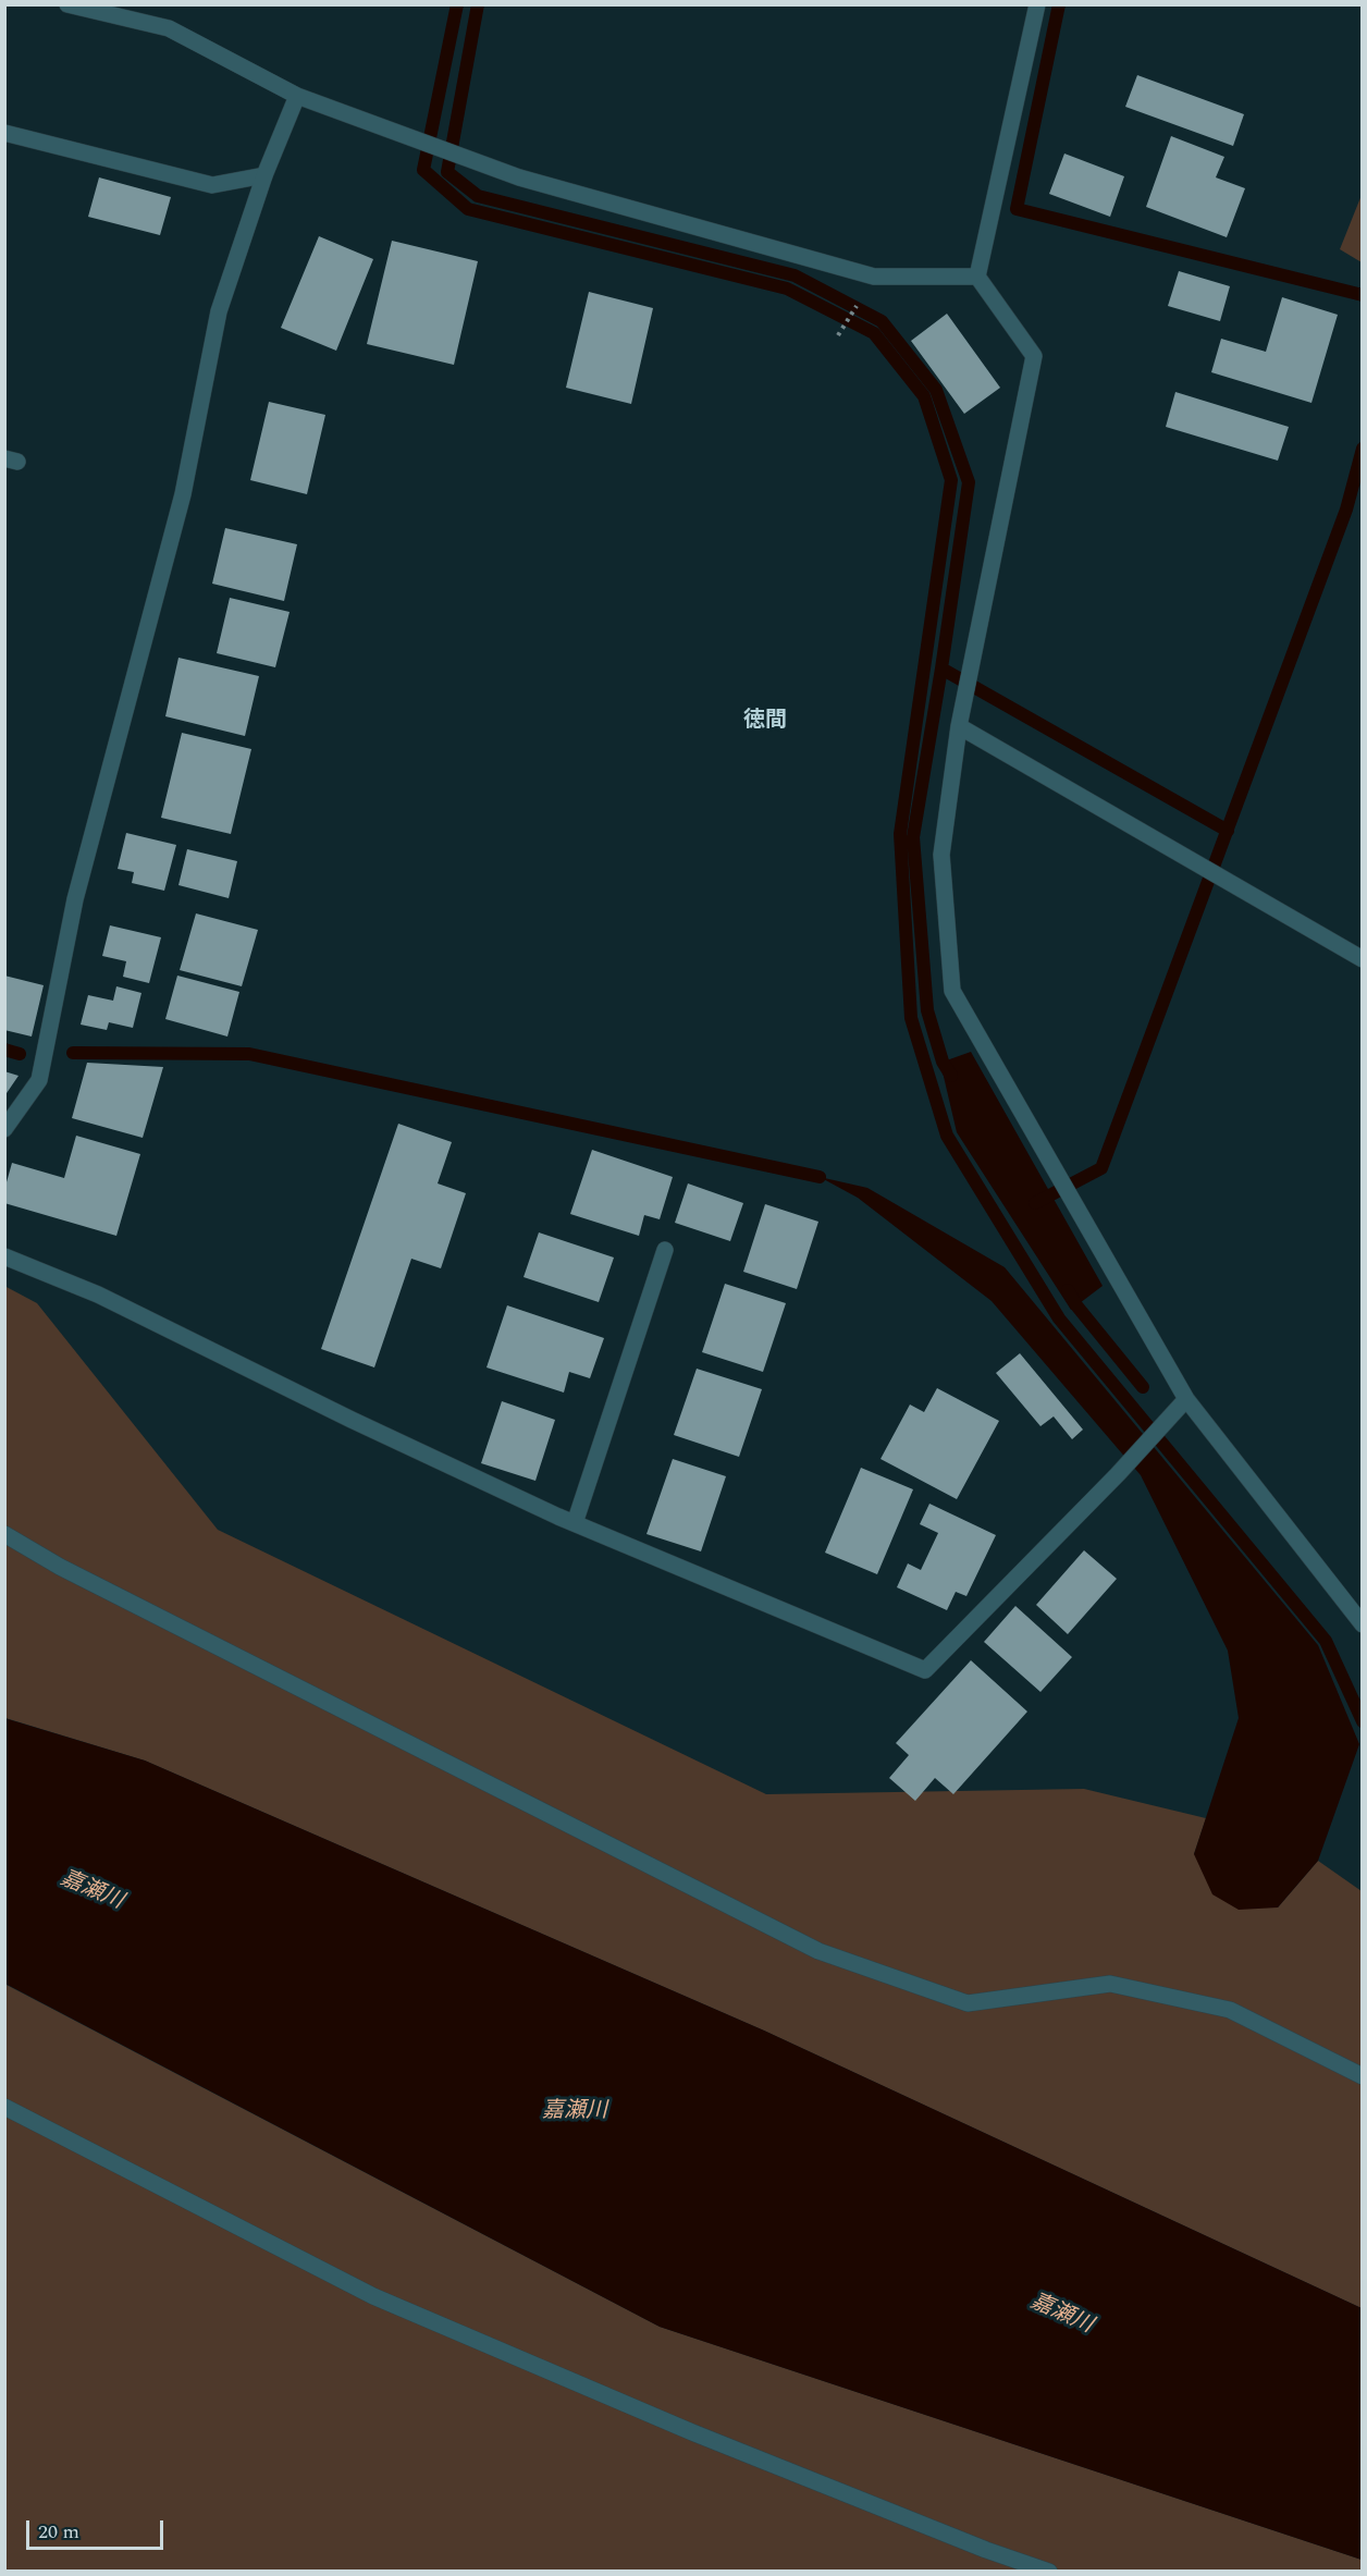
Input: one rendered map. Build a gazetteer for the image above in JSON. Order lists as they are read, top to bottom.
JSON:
{
  "districts": ["徳間"],
  "water": ["嘉瀬川"],
  "scale_bar": "20 m"
}
